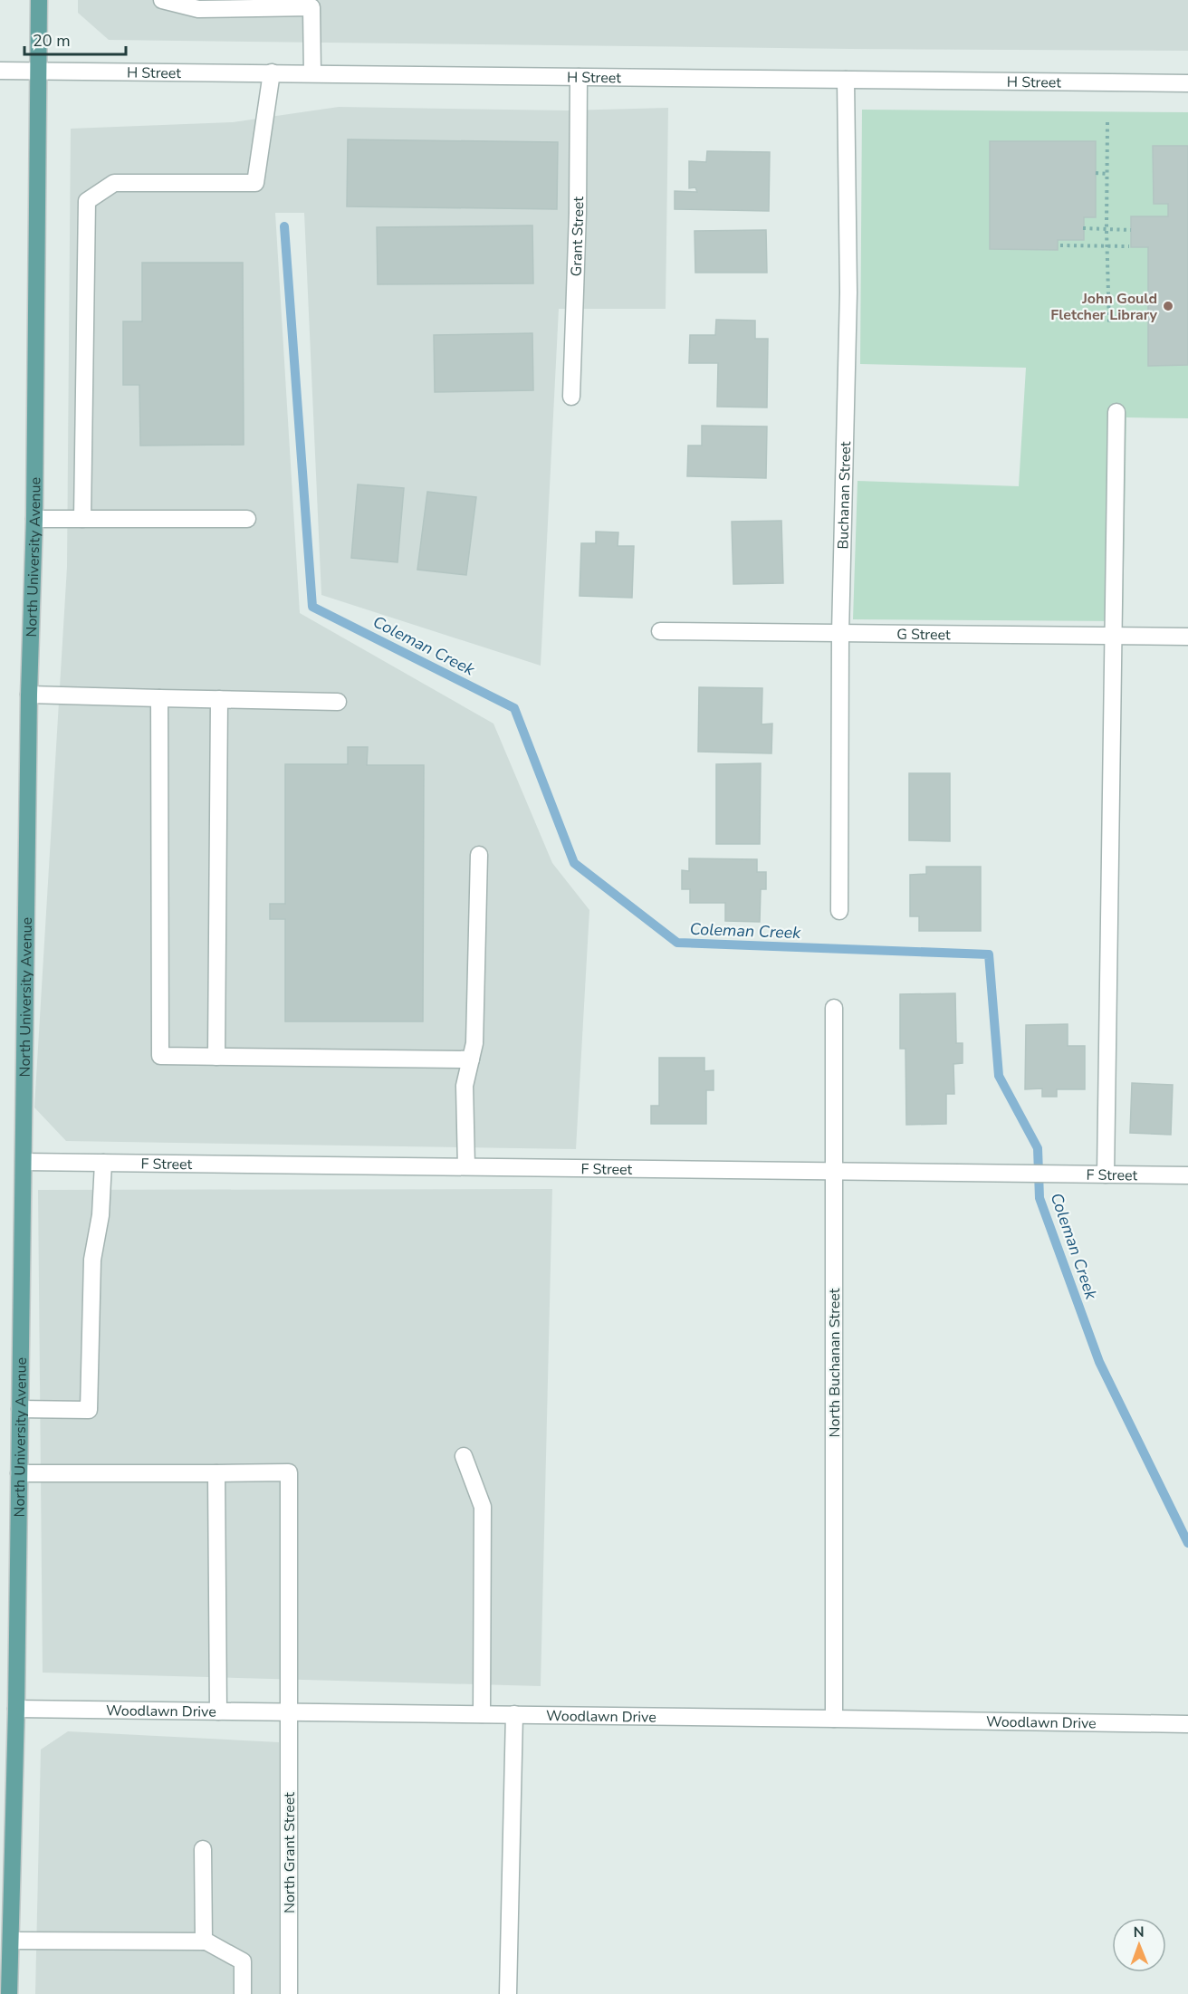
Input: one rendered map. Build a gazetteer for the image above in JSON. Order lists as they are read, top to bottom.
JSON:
{
  "streets": {
    "main road": ["North University Avenue"],
    "street": [
      "H Street",
      "Grant Street",
      "Buchanan Street",
      "G Street",
      "F Street",
      "North Buchanan Street",
      "Woodlawn Drive",
      "North Grant Street"
    ]
  },
  "crossings": [
    ["H Street", "Grant Street"],
    ["H Street", "Buchanan Street"],
    ["H Street", "North University Avenue"],
    ["Buchanan Street", "G Street"],
    ["North University Avenue", "F Street"],
    ["North University Avenue", "Woodlawn Drive"],
    ["F Street", "North Buchanan Street"],
    ["North Buchanan Street", "Woodlawn Drive"],
    ["Woodlawn Drive", "North Grant Street"]
  ],
  "water": ["Coleman Creek"],
  "places": ["John Gould Fletcher Library"],
  "scale_bar": "20 m",
  "north": "top"
}
